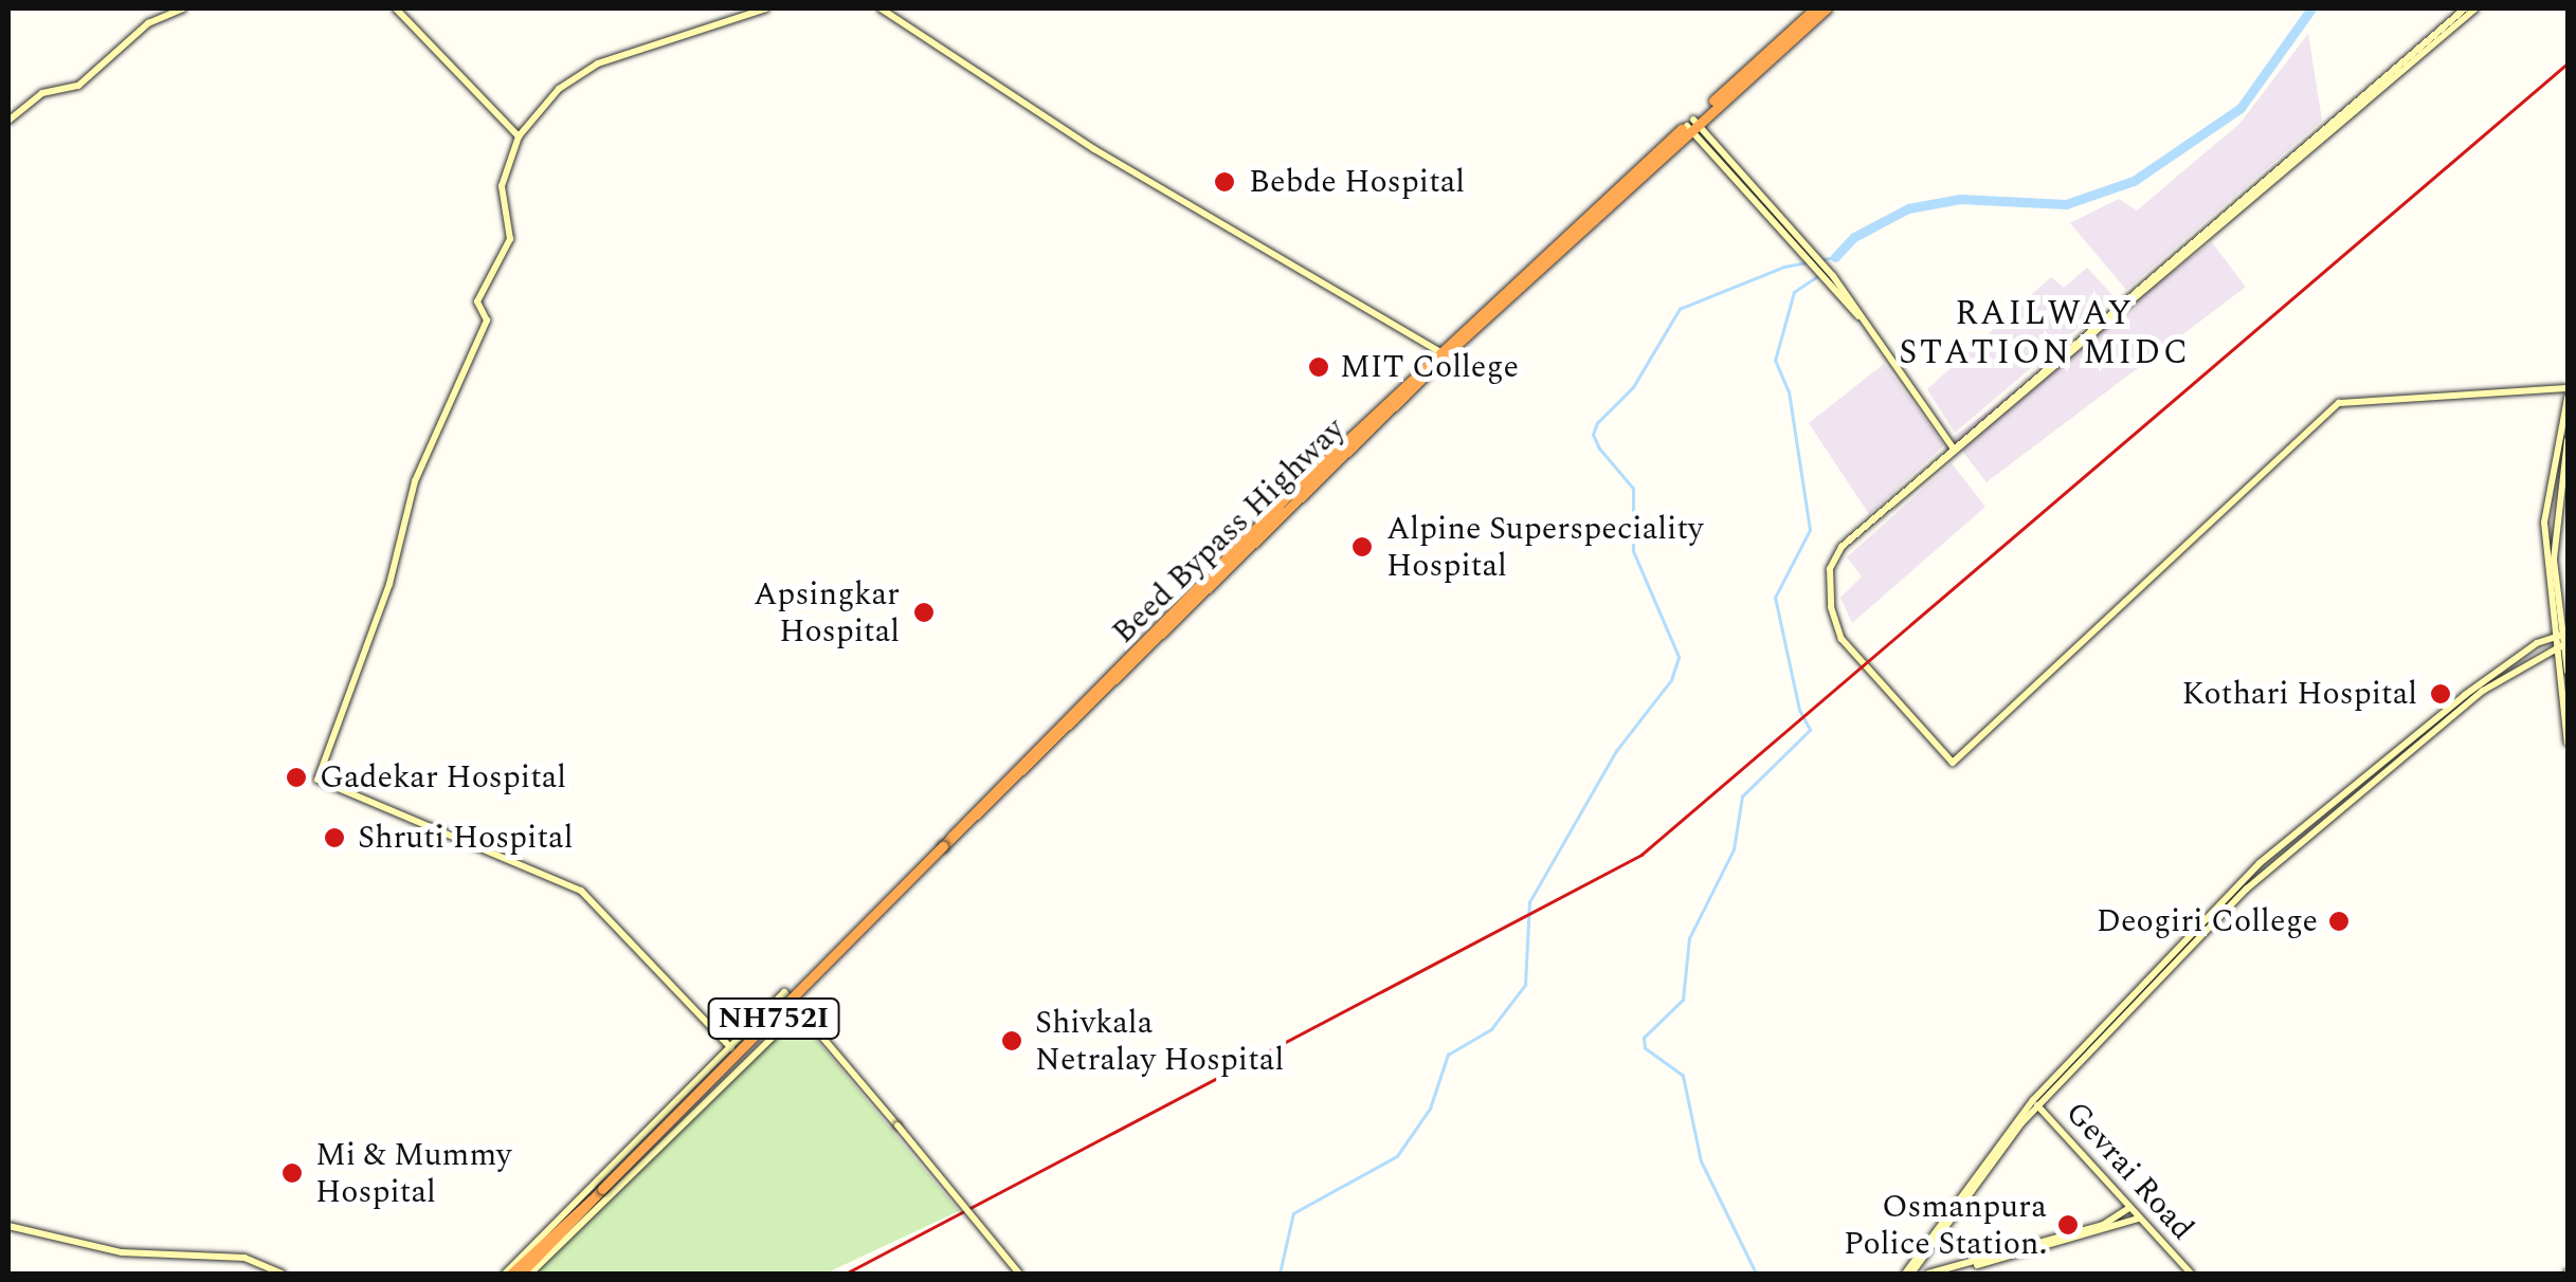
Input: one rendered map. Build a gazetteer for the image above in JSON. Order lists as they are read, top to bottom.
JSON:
{
  "streets": {
    "highway": ["Beed Bypass Highway", "NH752I"],
    "street": ["Gevrai Road"]
  },
  "districts": ["RAILWAY STATION MIDC"],
  "places": [
    "Bebde Hospital",
    "MIT College",
    "Alpine Superspeciality Hospital",
    "Apsingkar Hospital",
    "Kothari Hospital",
    "Gadekar Hospital",
    "Shruti Hospital",
    "Deogiri College",
    "Shivkala Netralay Hospital",
    "Mi & Mummy Hospital",
    "Osmanpura Police Station."
  ]
}
